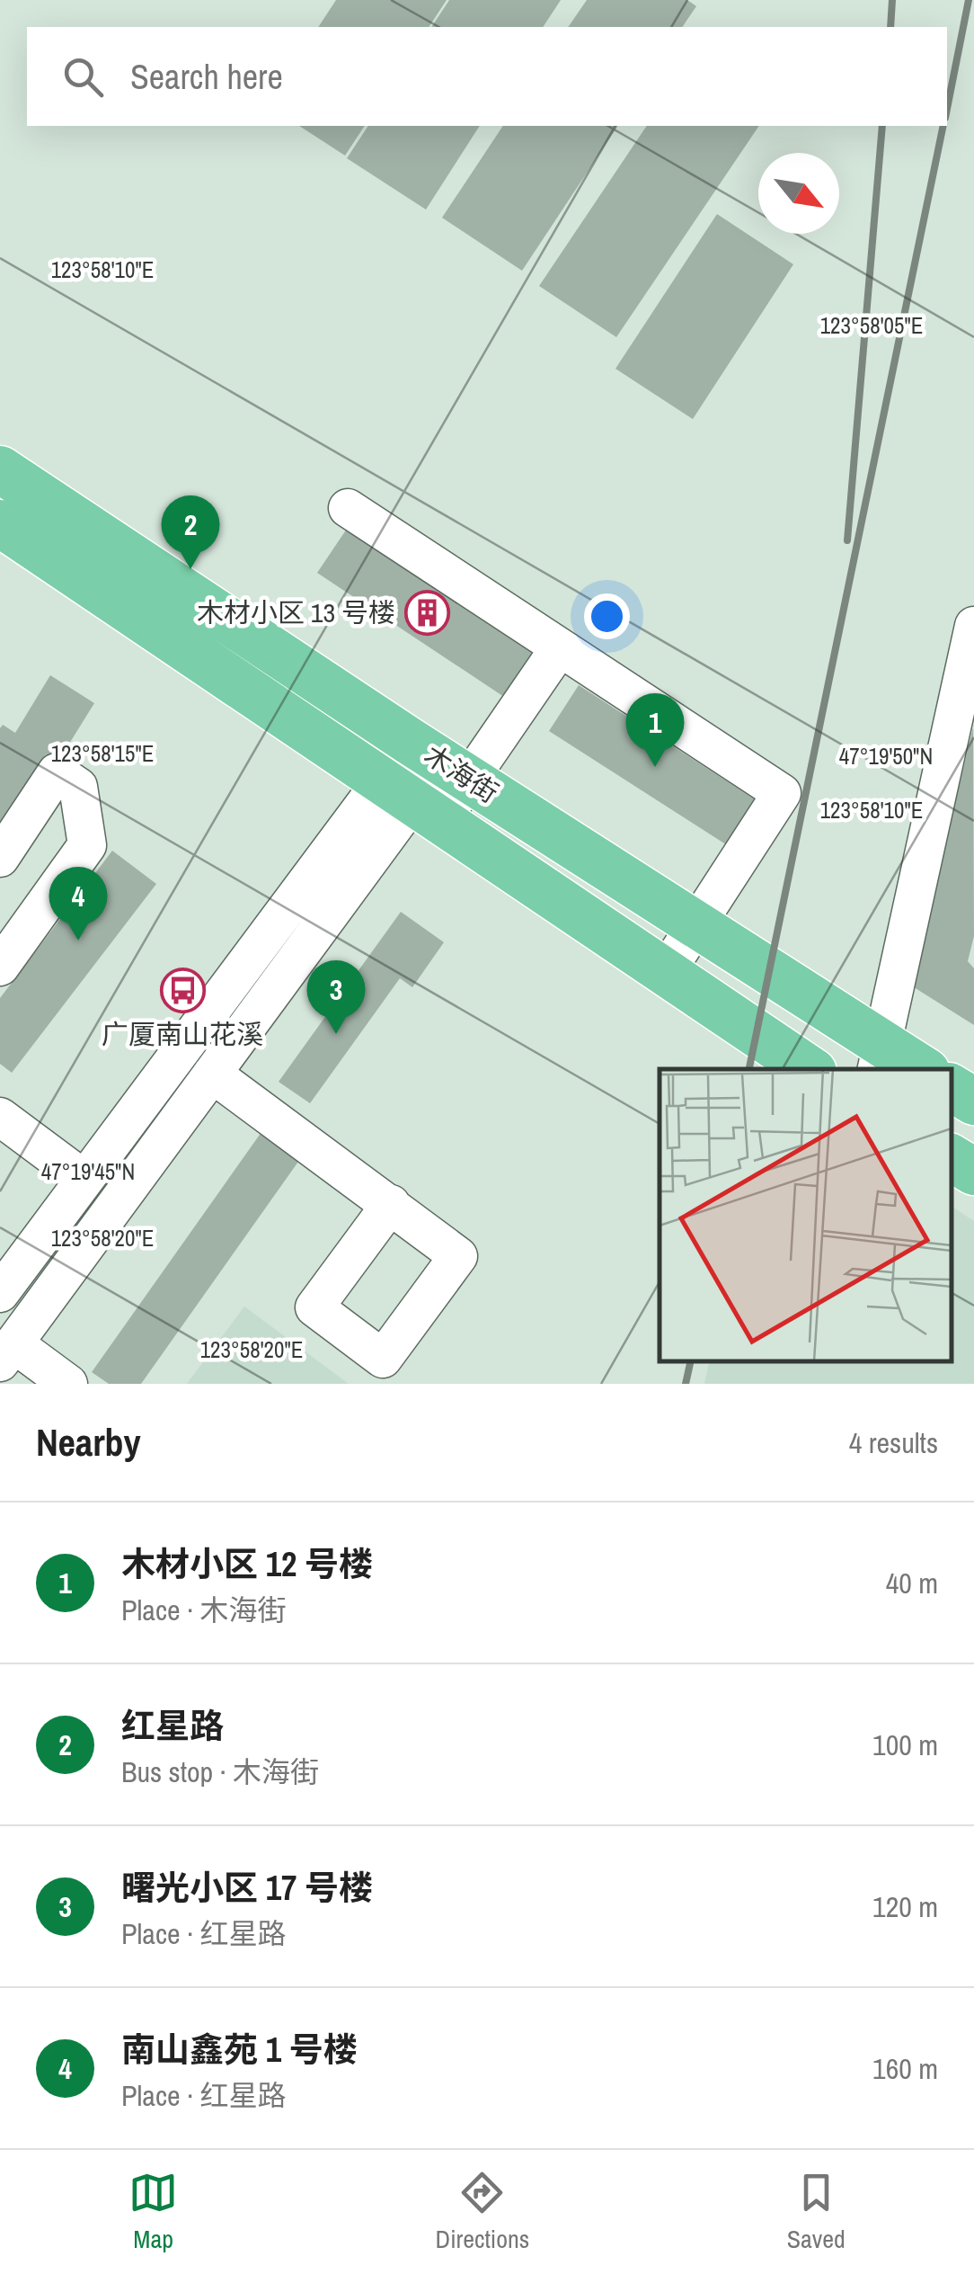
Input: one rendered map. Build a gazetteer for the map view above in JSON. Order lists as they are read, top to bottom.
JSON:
{
  "streets": {
    "main road": ["木海街"]
  },
  "places": {
    "building": ["木材小区 13 号楼"],
    "bus stop": ["广厦南山花溪"]
  },
  "north": "bottom right",
  "page": {
    "search": "Search here",
    "pins": [
      "2",
      "1",
      "4",
      "3"
    ],
    "heading": ["Nearby", "4 results"],
    "list": [
      {
        "mark": "1",
        "name": "木材小区 12 号楼",
        "note": "Place · 木海街",
        "value": "40 m"
      },
      {
        "mark": "2",
        "name": "红星路",
        "note": "Bus stop · 木海街",
        "value": "100 m"
      },
      {
        "mark": "3",
        "name": "曙光小区 17 号楼",
        "note": "Place · 红星路",
        "value": "120 m"
      },
      {
        "mark": "4",
        "name": "南山鑫苑 1 号楼",
        "note": "Place · 红星路",
        "value": "160 m"
      }
    ],
    "nav": ["Map", "Directions", "Saved"]
  },
  "coordinates": [
    "123°58'10\"E",
    "123°58'05\"E",
    "123°58'15\"E",
    "47°19'50\"N",
    "47°19'45\"N",
    "123°58'20\"E"
  ]
}
